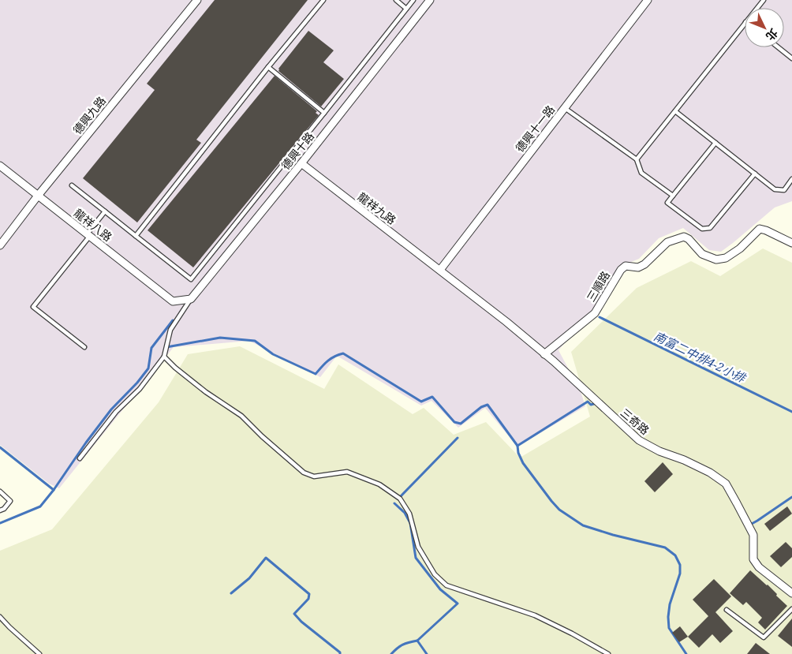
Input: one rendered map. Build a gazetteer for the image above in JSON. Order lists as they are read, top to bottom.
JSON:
{
  "streets": {
    "street": [
      "德興九路",
      "德興十一路",
      "德興十路",
      "龍祥九路",
      "龍祥八路",
      "三順路",
      "三奇路"
    ]
  },
  "crossings": [
    ["德興九路", "龍祥八路"],
    ["德興十一路", "龍祥九路"],
    ["德興十一路", "三奇路"],
    ["德興十路", "龍祥九路"],
    ["德興十路", "龍祥八路"],
    ["龍祥九路", "三奇路"],
    ["三順路", "三奇路"]
  ],
  "water": ["南富二中排4-2小排"],
  "north": "bottom right"
}
